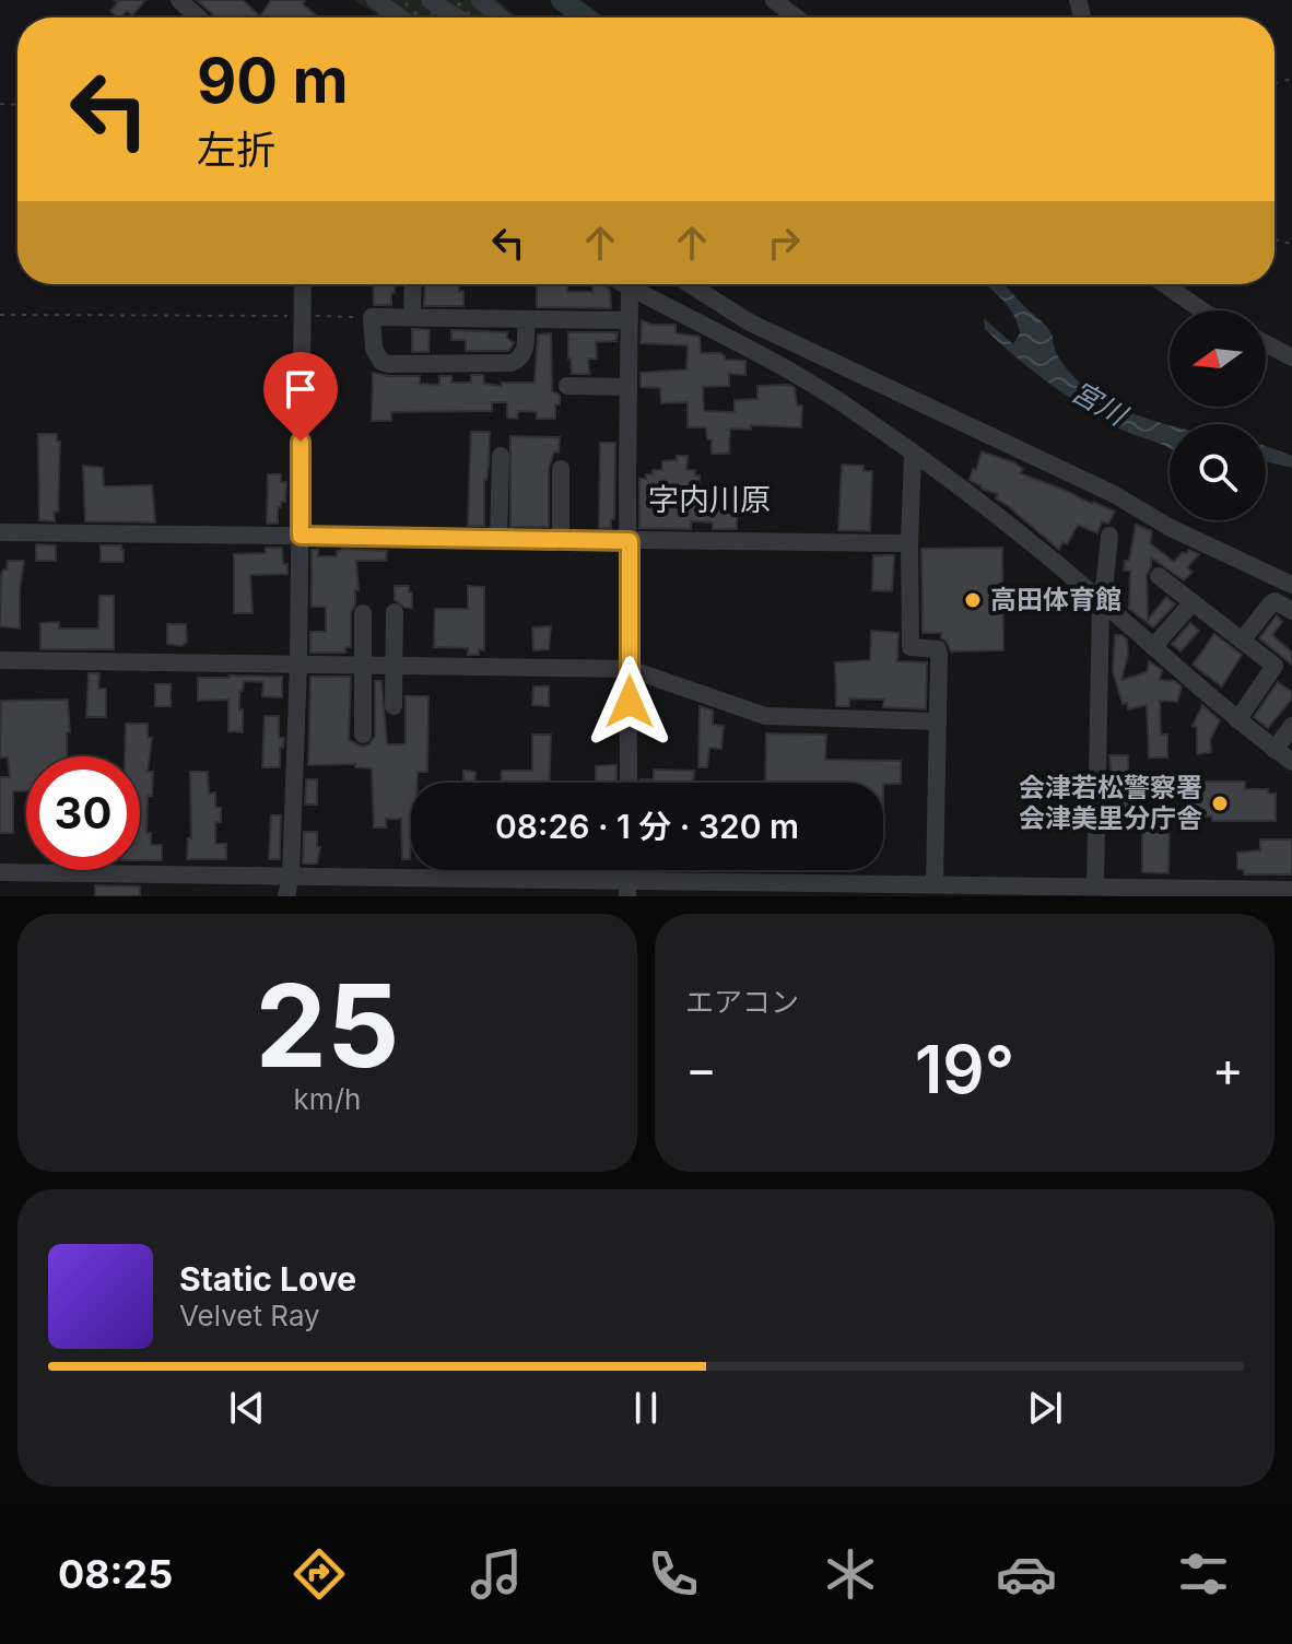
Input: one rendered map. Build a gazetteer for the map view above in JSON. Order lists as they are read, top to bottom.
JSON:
{
  "districts": ["字内川原"],
  "water": ["宮川"],
  "places": ["高田体育館", "会津若松警察署 会津美里分庁舎"],
  "north": "left",
  "page": {
    "turn": ["90 m", "左折"],
    "limit": "30",
    "trip": "08:26 · 1 分 · 320 m",
    "tile": [
      ["25", "km/h"],
      "エアコン"
    ],
    "heat": ["−", "19°", "+"],
    "song": ["Static Love", "Velvet Ray"],
    "tabs": "08:25"
  }
}
